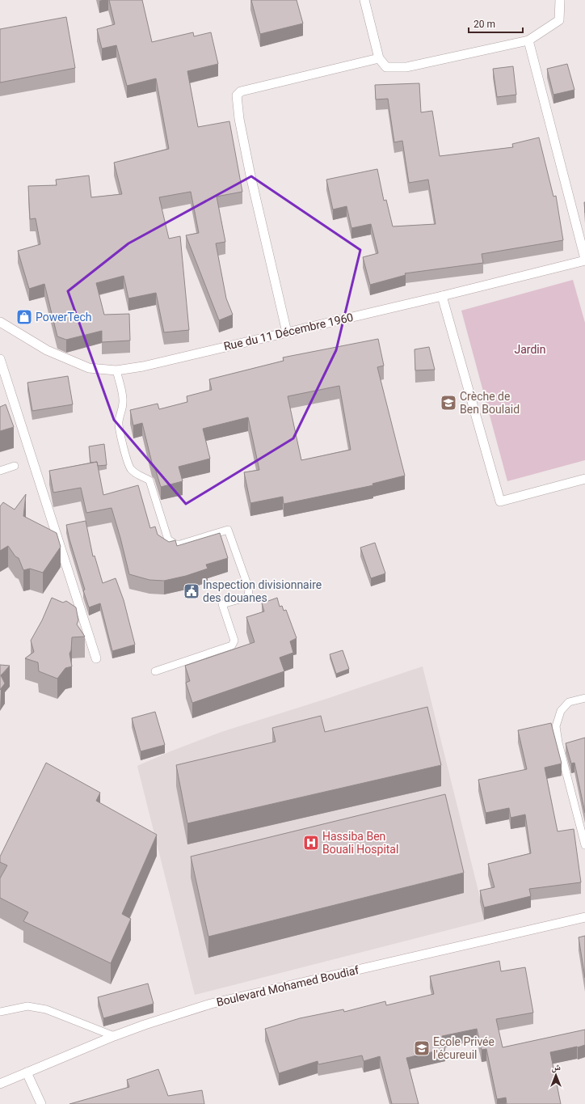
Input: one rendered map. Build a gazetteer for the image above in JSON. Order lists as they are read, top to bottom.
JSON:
{
  "streets": {
    "street": ["Rue du 11 Décembre 1960", "Boulevard Mohamed Boudiaf"]
  },
  "parks": ["Jardin"],
  "places": {
    "shop": ["PowerTech"],
    "school or university": ["Crèche de Ben Boulaid", "Ecole Privée l'écureuil"],
    "public building": ["Inspection divisionnaire des douanes"],
    "hospital": ["Hassiba Ben Bouali Hospital"]
  },
  "scale_bar": "20 m",
  "north": "top"
}
